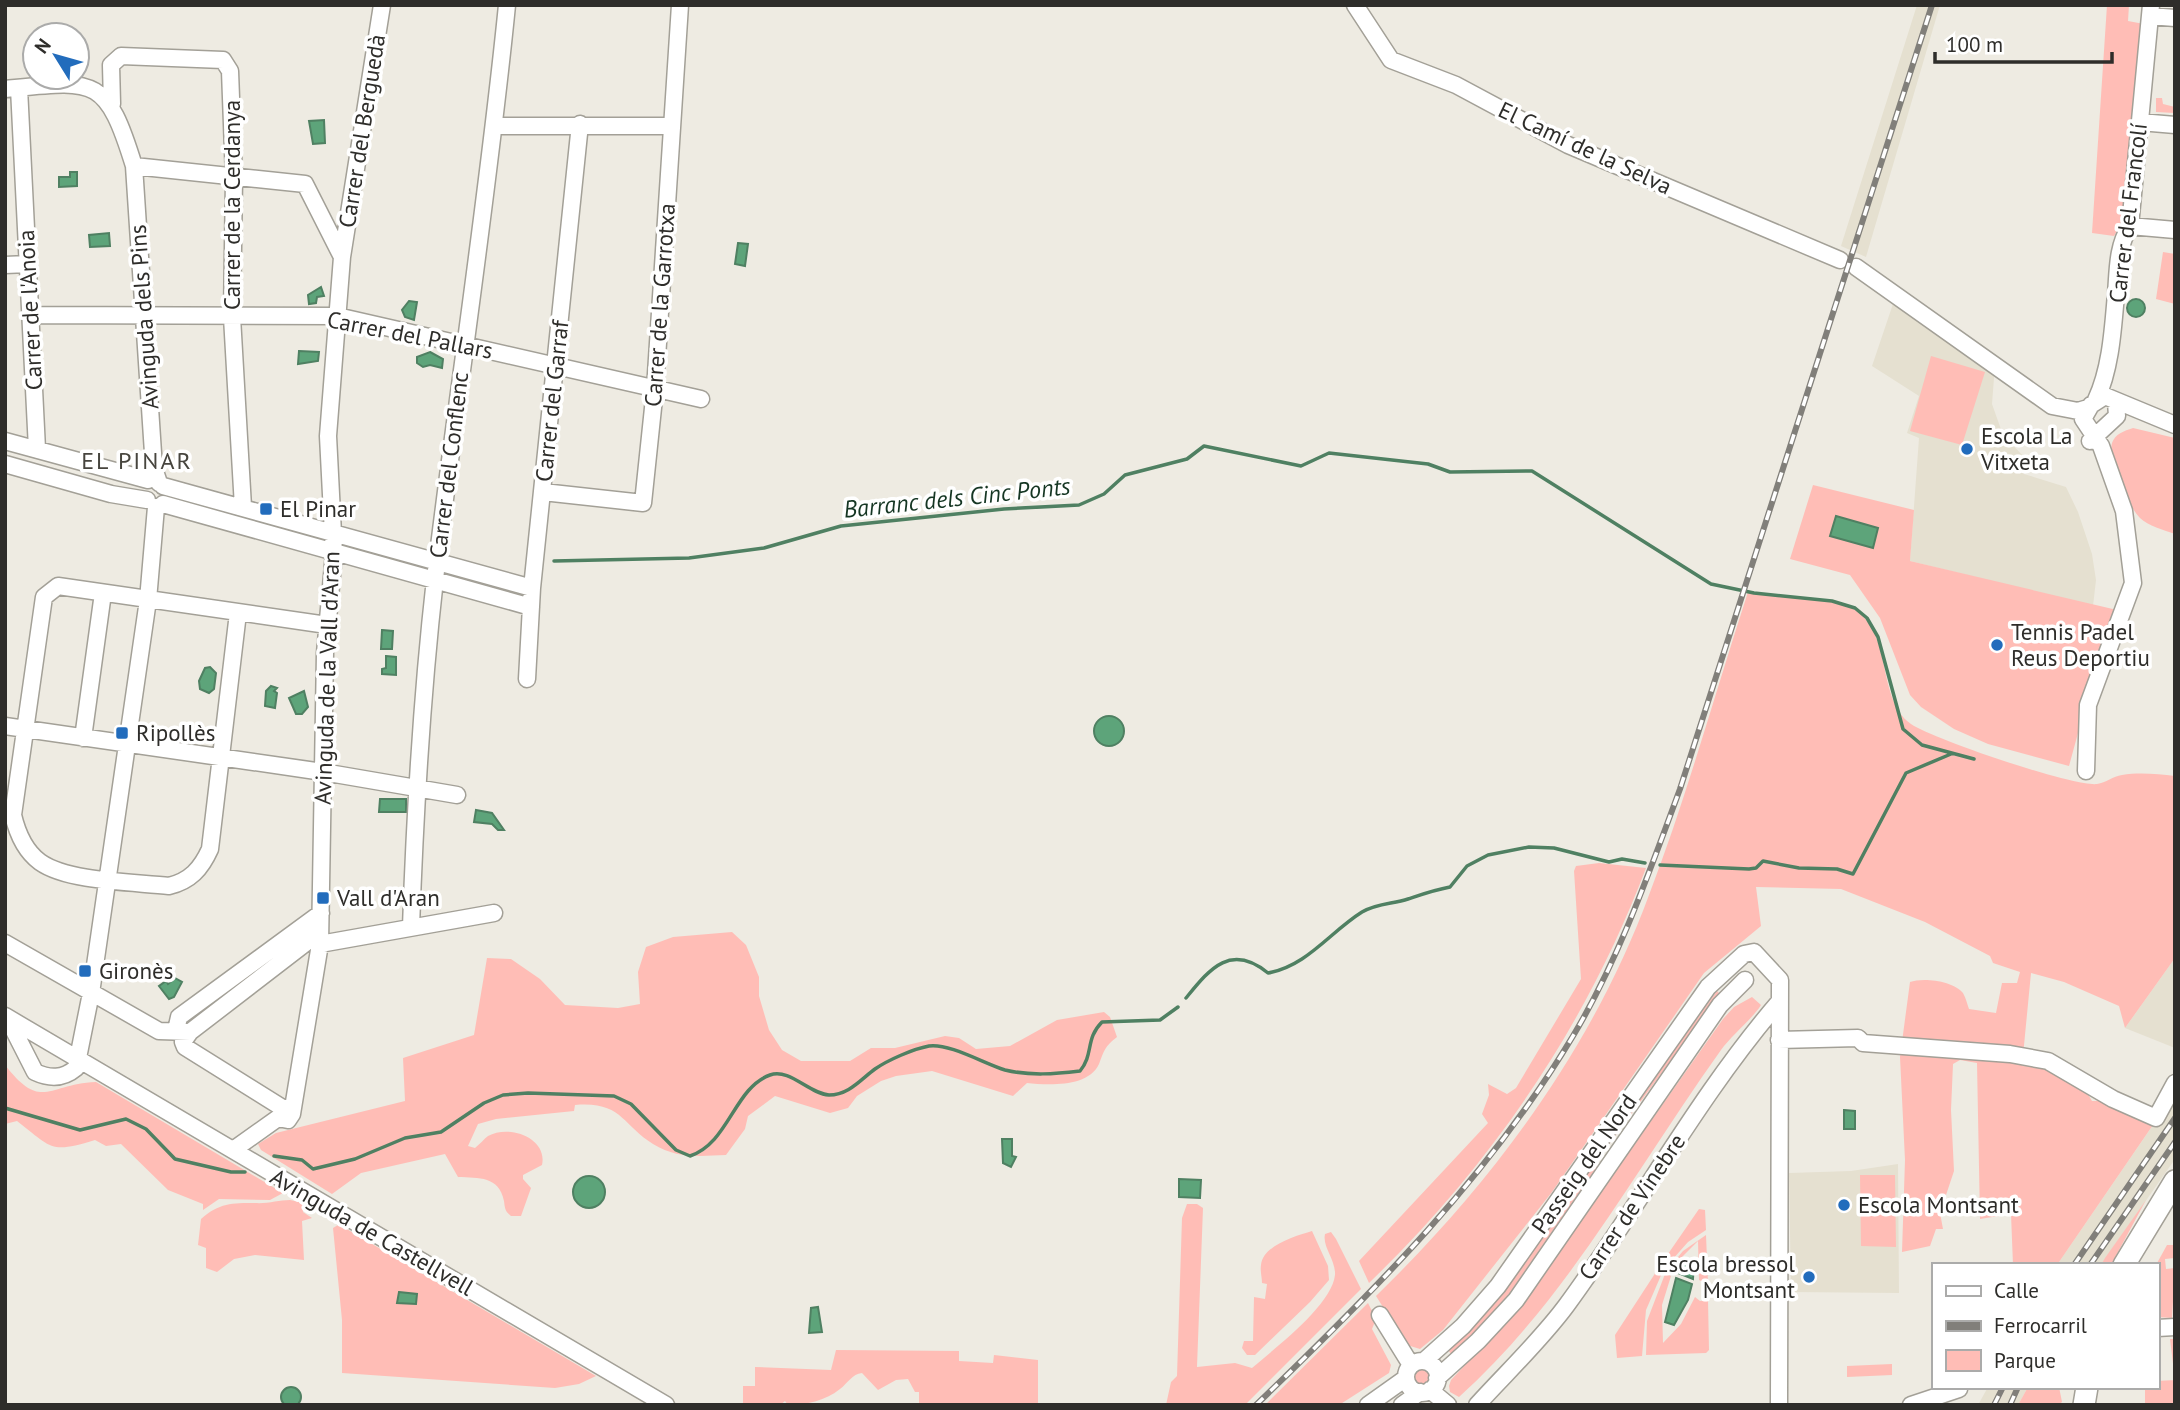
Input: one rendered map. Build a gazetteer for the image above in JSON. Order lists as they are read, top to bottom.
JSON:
{
  "streets": {
    "street": [
      "Carrer del Berguedà",
      "El Camí de la Selva",
      "Carrer de la Cerdanya",
      "Carrer del Francolí",
      "Carrer de la Garrotxa",
      "Carrer de l'Anoia",
      "Avinguda dels Pins",
      "Carrer del Pallars",
      "Carrer del Garraf",
      "Carrer del Conflenc",
      "Avinguda de la Vall d'Aran",
      "Passeig del Nord",
      "Carrer de Vinebre",
      "Avinguda de Castellvell"
    ]
  },
  "crossings": [
    ["Carrer del Berguedà", "Avinguda de la Vall d'Aran"],
    ["Carrer de la Cerdanya", "Carrer del Pallars"],
    ["Carrer de la Garrotxa", "Carrer del Pallars"],
    ["Carrer de la Garrotxa", "Carrer del Garraf"],
    ["Carrer de l'Anoia", "Carrer del Pallars"],
    ["Avinguda dels Pins", "Carrer del Pallars"],
    ["Carrer del Pallars", "Carrer del Garraf"],
    ["Carrer del Pallars", "Carrer del Conflenc"],
    ["Carrer del Pallars", "Avinguda de la Vall d'Aran"]
  ],
  "districts": ["EL PINAR"],
  "water": ["Barranc dels Cinc Ponts"],
  "places": {
    "other": [
      "Escola La Vitxeta",
      "Tennis Padel Reus Deportiu",
      "Escola Montsant",
      "Escola bressol Montsant"
    ],
    "transit": [
      "El Pinar",
      "Ripollès",
      "Vall d'Aran",
      "Gironès"
    ]
  },
  "legend": ["Calle", "Ferrocarril", "Parque"],
  "scale_bar": "100 m",
  "north": "top left"
}
